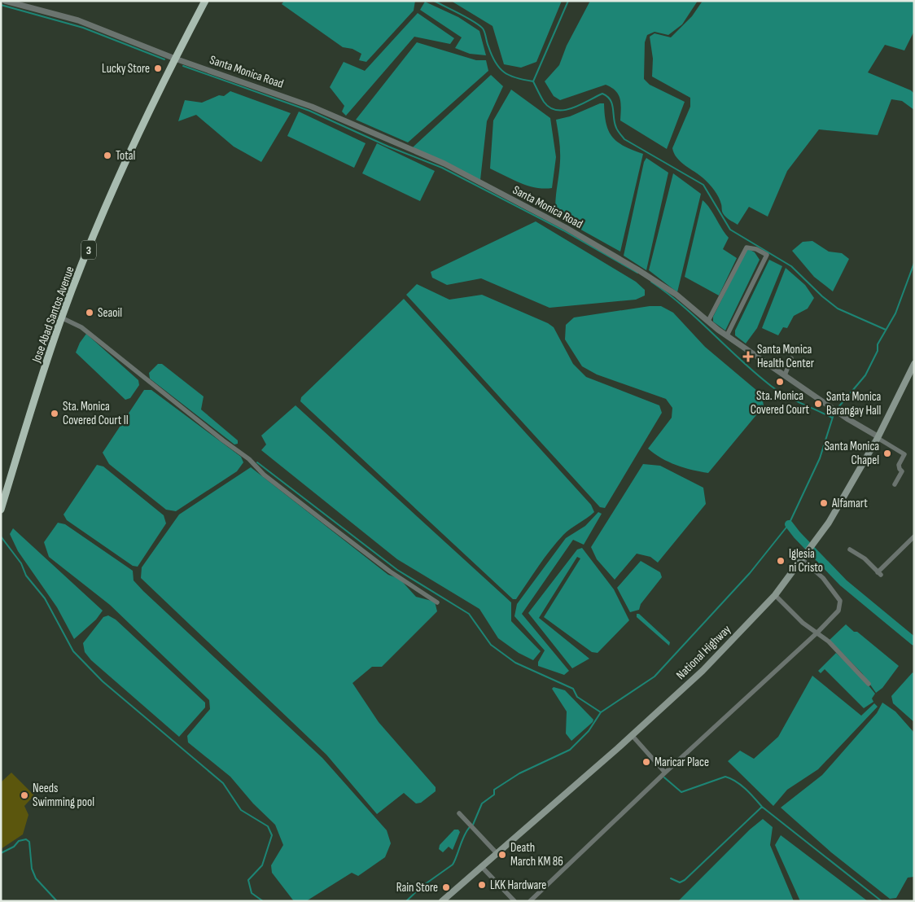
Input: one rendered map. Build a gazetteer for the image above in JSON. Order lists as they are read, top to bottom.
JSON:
{
  "streets": {
    "highway": ["3", "Jose Abad Santos Avenue"],
    "main road": ["National Highway"],
    "street": ["Santa Monica Road"]
  },
  "crossings": [
    ["Santa Monica Road", "Jose Abad Santos Avenue"],
    ["Santa Monica Road", "National Highway"]
  ],
  "places": {
    "other": [
      "Lucky Store",
      "Total",
      "Seaoil",
      "Sta. Monica Covered Court",
      "Santa Monica Barangay Hall",
      "Sta. Monica Covered Court II",
      "Santa Monica Chapel",
      "Alfamart",
      "Iglesia ni Cristo",
      "Maricar Place",
      "Needs Swimming pool",
      "Death March KM 86",
      "LKK Hardware",
      "Rain Store"
    ],
    "health": ["Santa Monica Health Center"]
  }
}
